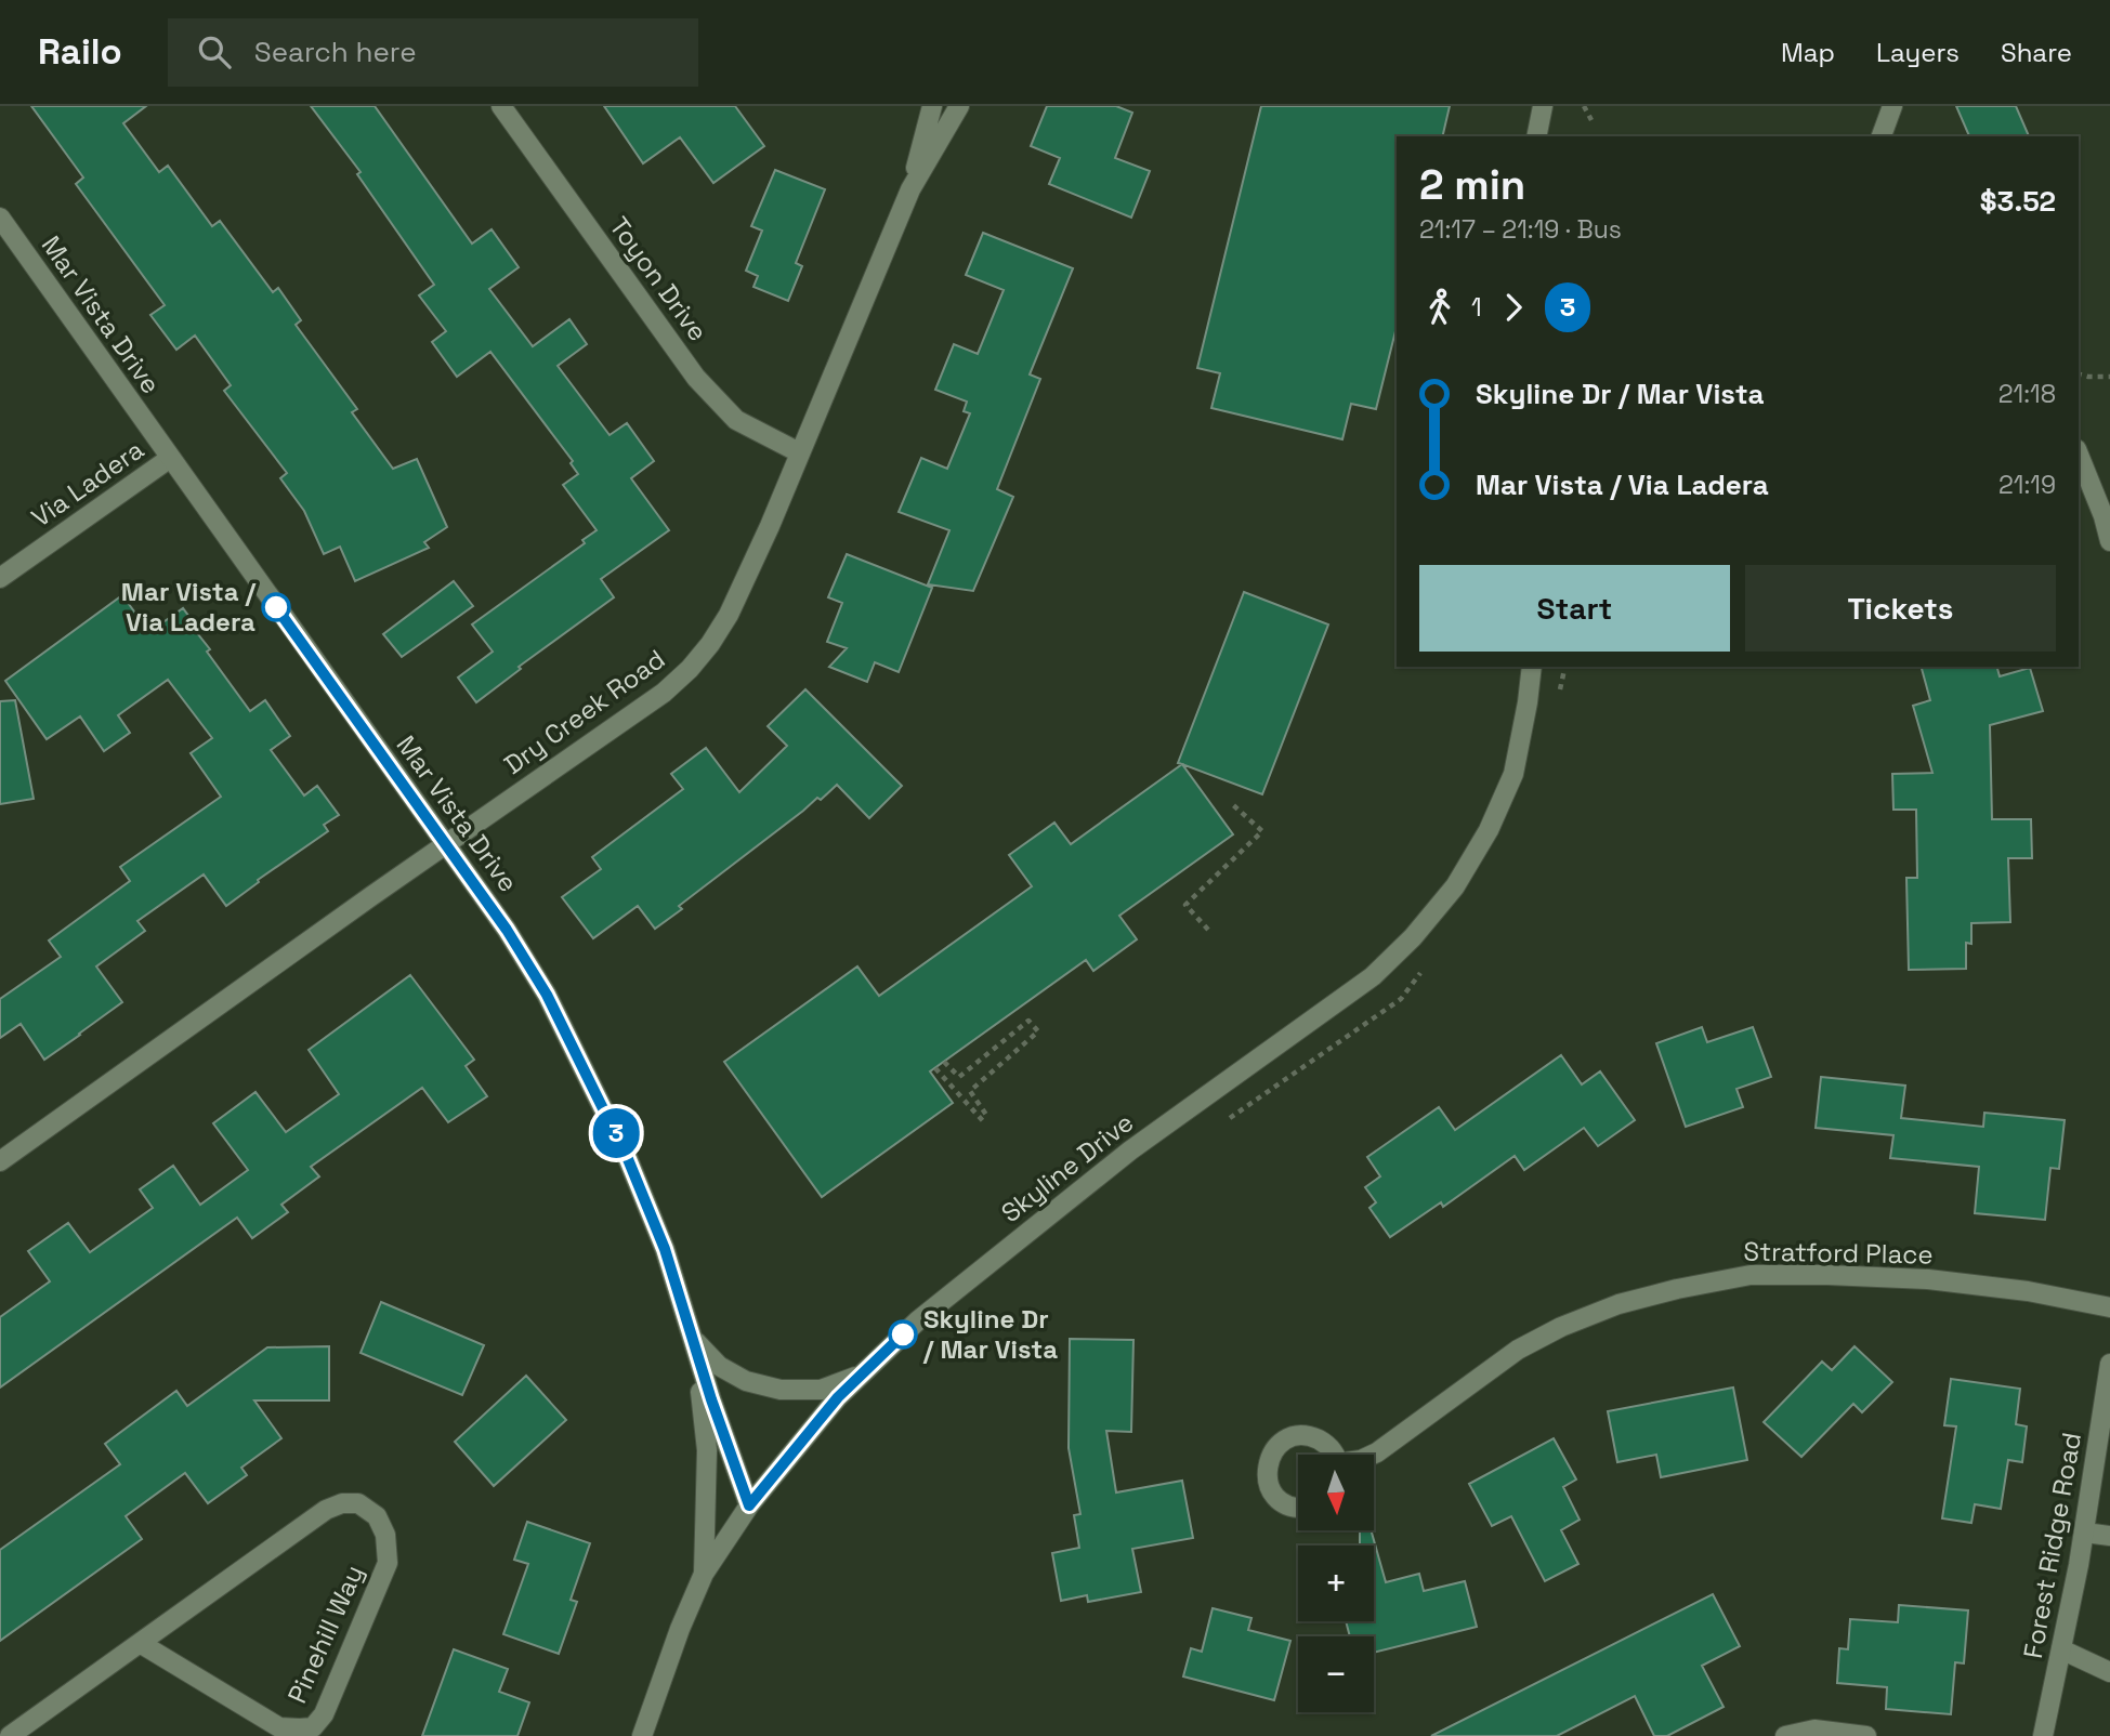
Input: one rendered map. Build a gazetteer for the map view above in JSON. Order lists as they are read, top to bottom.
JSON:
{
  "streets": {
    "street": [
      "Toyon Drive",
      "Mar Vista Drive",
      "Via Ladera",
      "Dry Creek Road",
      "Skyline Drive",
      "Stratford Place",
      "Forest Ridge Road",
      "Pinehill Way"
    ]
  },
  "crossings": [
    ["Toyon Drive", "Dry Creek Road"],
    ["Mar Vista Drive", "Via Ladera"],
    ["Mar Vista Drive", "Dry Creek Road"],
    ["Mar Vista Drive", "Skyline Drive"]
  ],
  "places": ["Mar Vista / Via Ladera", "Skyline Dr / Mar Vista"],
  "lines": ["bus line 3"],
  "north": "bottom",
  "page": {
    "header": "Railo",
    "search": "Search here",
    "nav": ["Map", "Layers", "Share"],
    "on_map": "3",
    "heading": ["2 min", "21:17 – 21:19 · Bus", "$3.52"],
    "legs": ["1", "3"],
    "list": [
      {
        "name": "Skyline Dr / Mar Vista",
        "value": "21:18"
      },
      {
        "name": "Mar Vista / Via Ladera",
        "value": "21:19"
      }
    ],
    "buttons": ["Start", "Tickets"],
    "map_buttons": ["+", "−"]
  }
}
